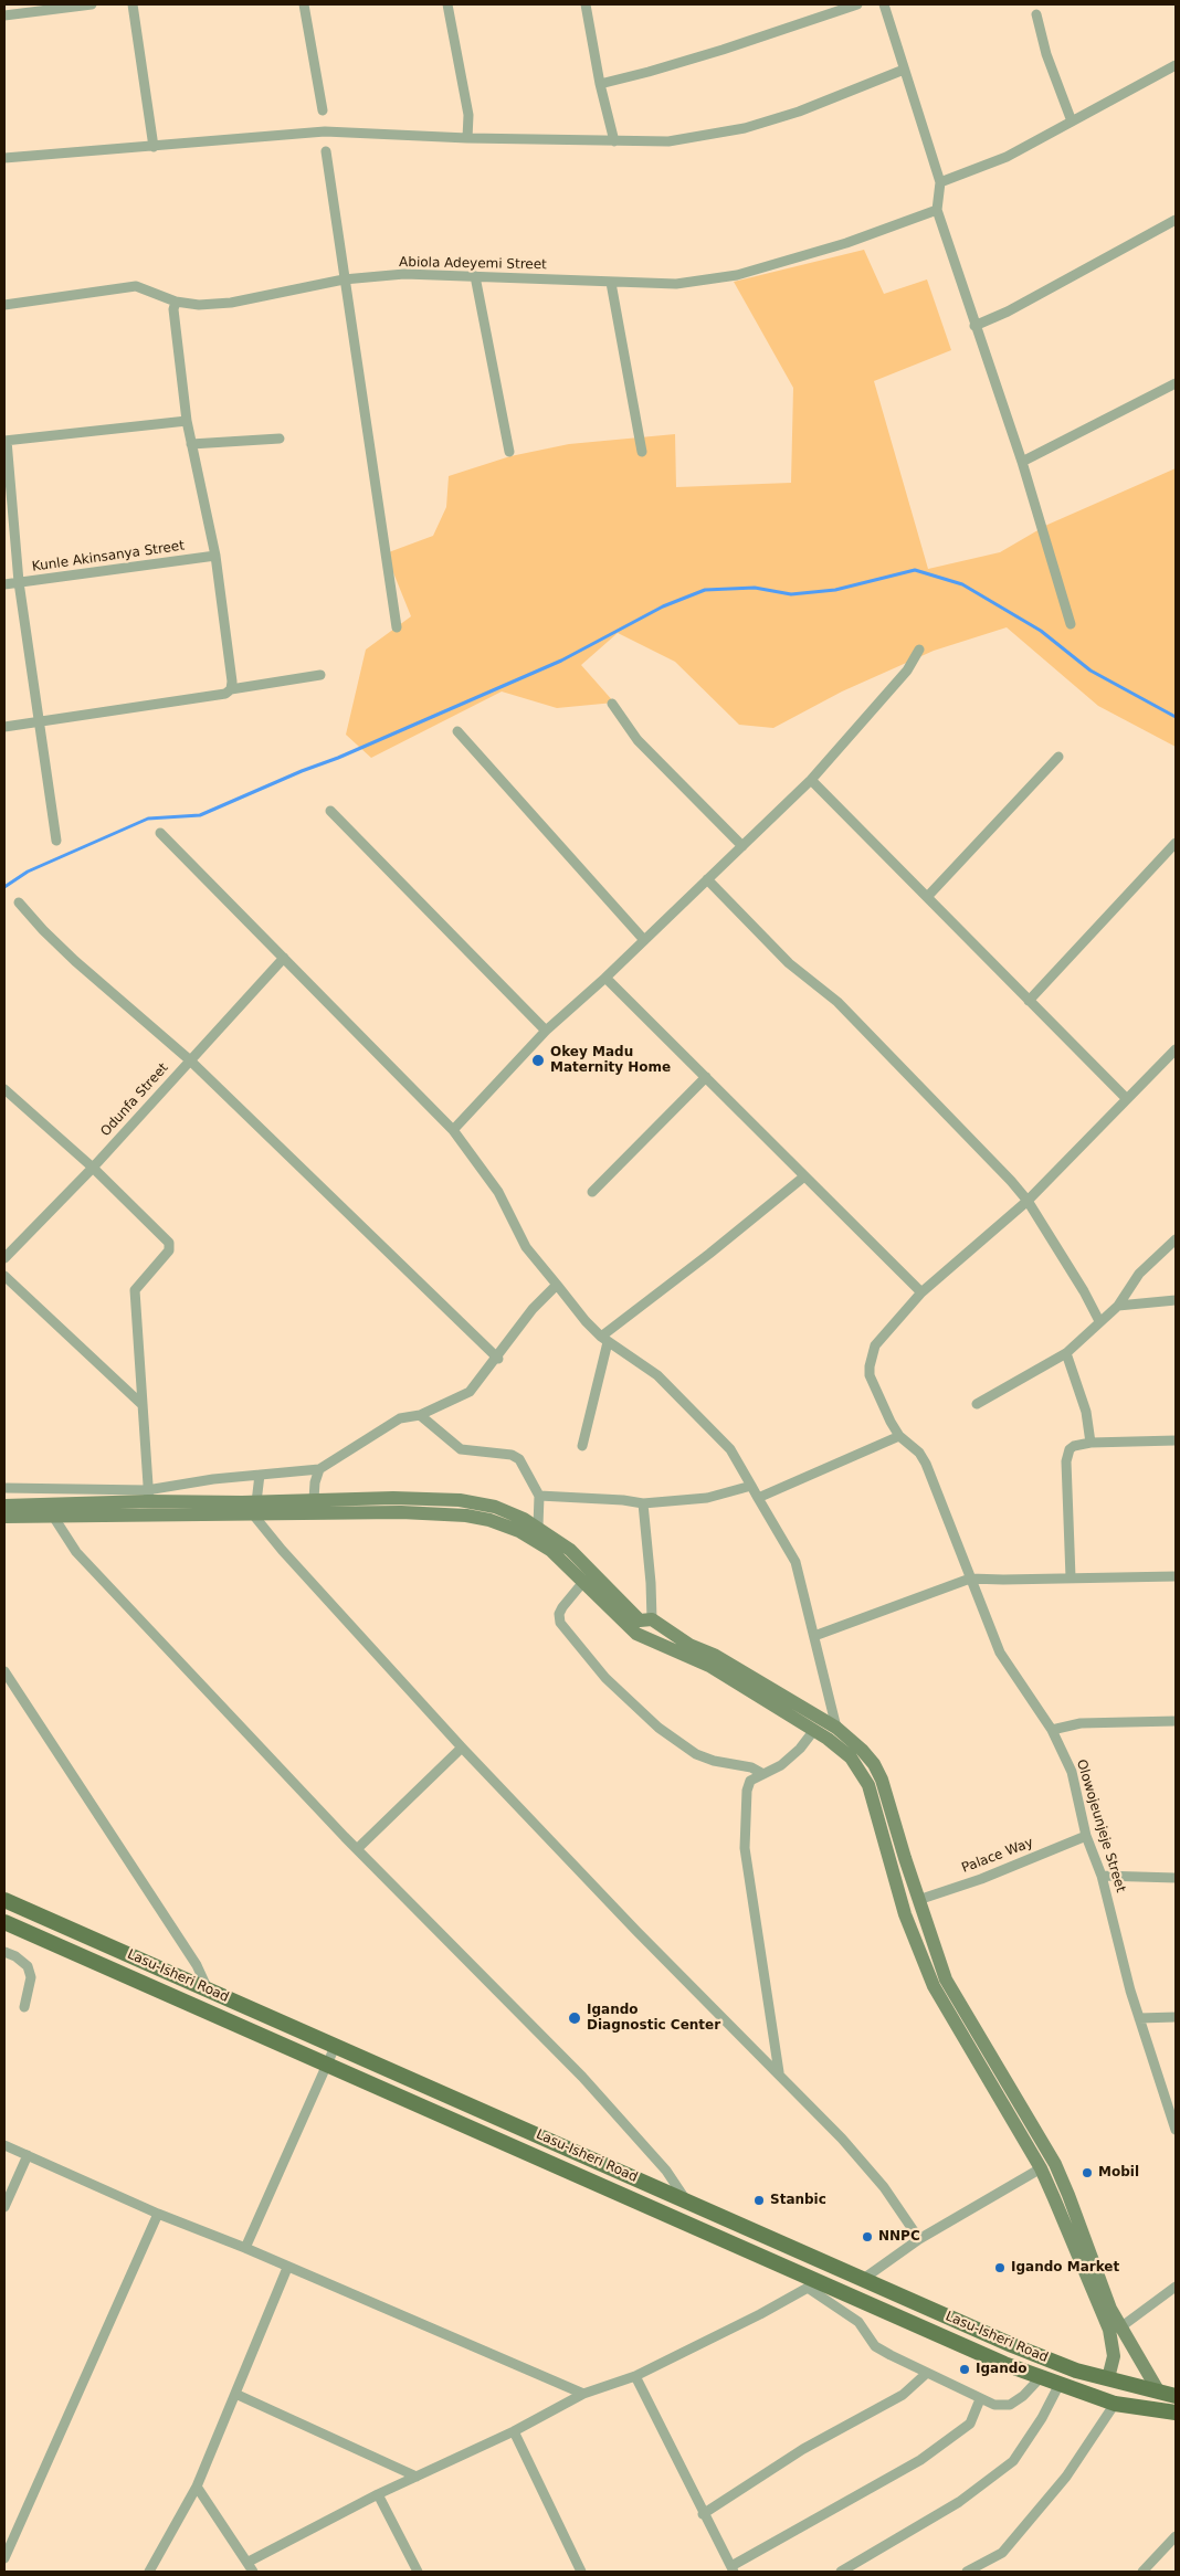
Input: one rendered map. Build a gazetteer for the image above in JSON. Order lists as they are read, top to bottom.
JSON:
{
  "streets": {
    "main road": ["Lasu-Isheri Road"],
    "street": [
      "Abiola Adeyemi Street",
      "Kunle Akinsanya Street",
      "Odunfa Street",
      "Olowojeunjeje Street",
      "Palace Way"
    ]
  },
  "crossings": [
    ["Olowojeunjeje Street", "Palace Way"]
  ],
  "places": [
    "Okey Madu Maternity Home",
    "Igando Diagnostic Center",
    "Mobil",
    "Stanbic",
    "NNPC",
    "Igando Market",
    "Igando"
  ]
}
